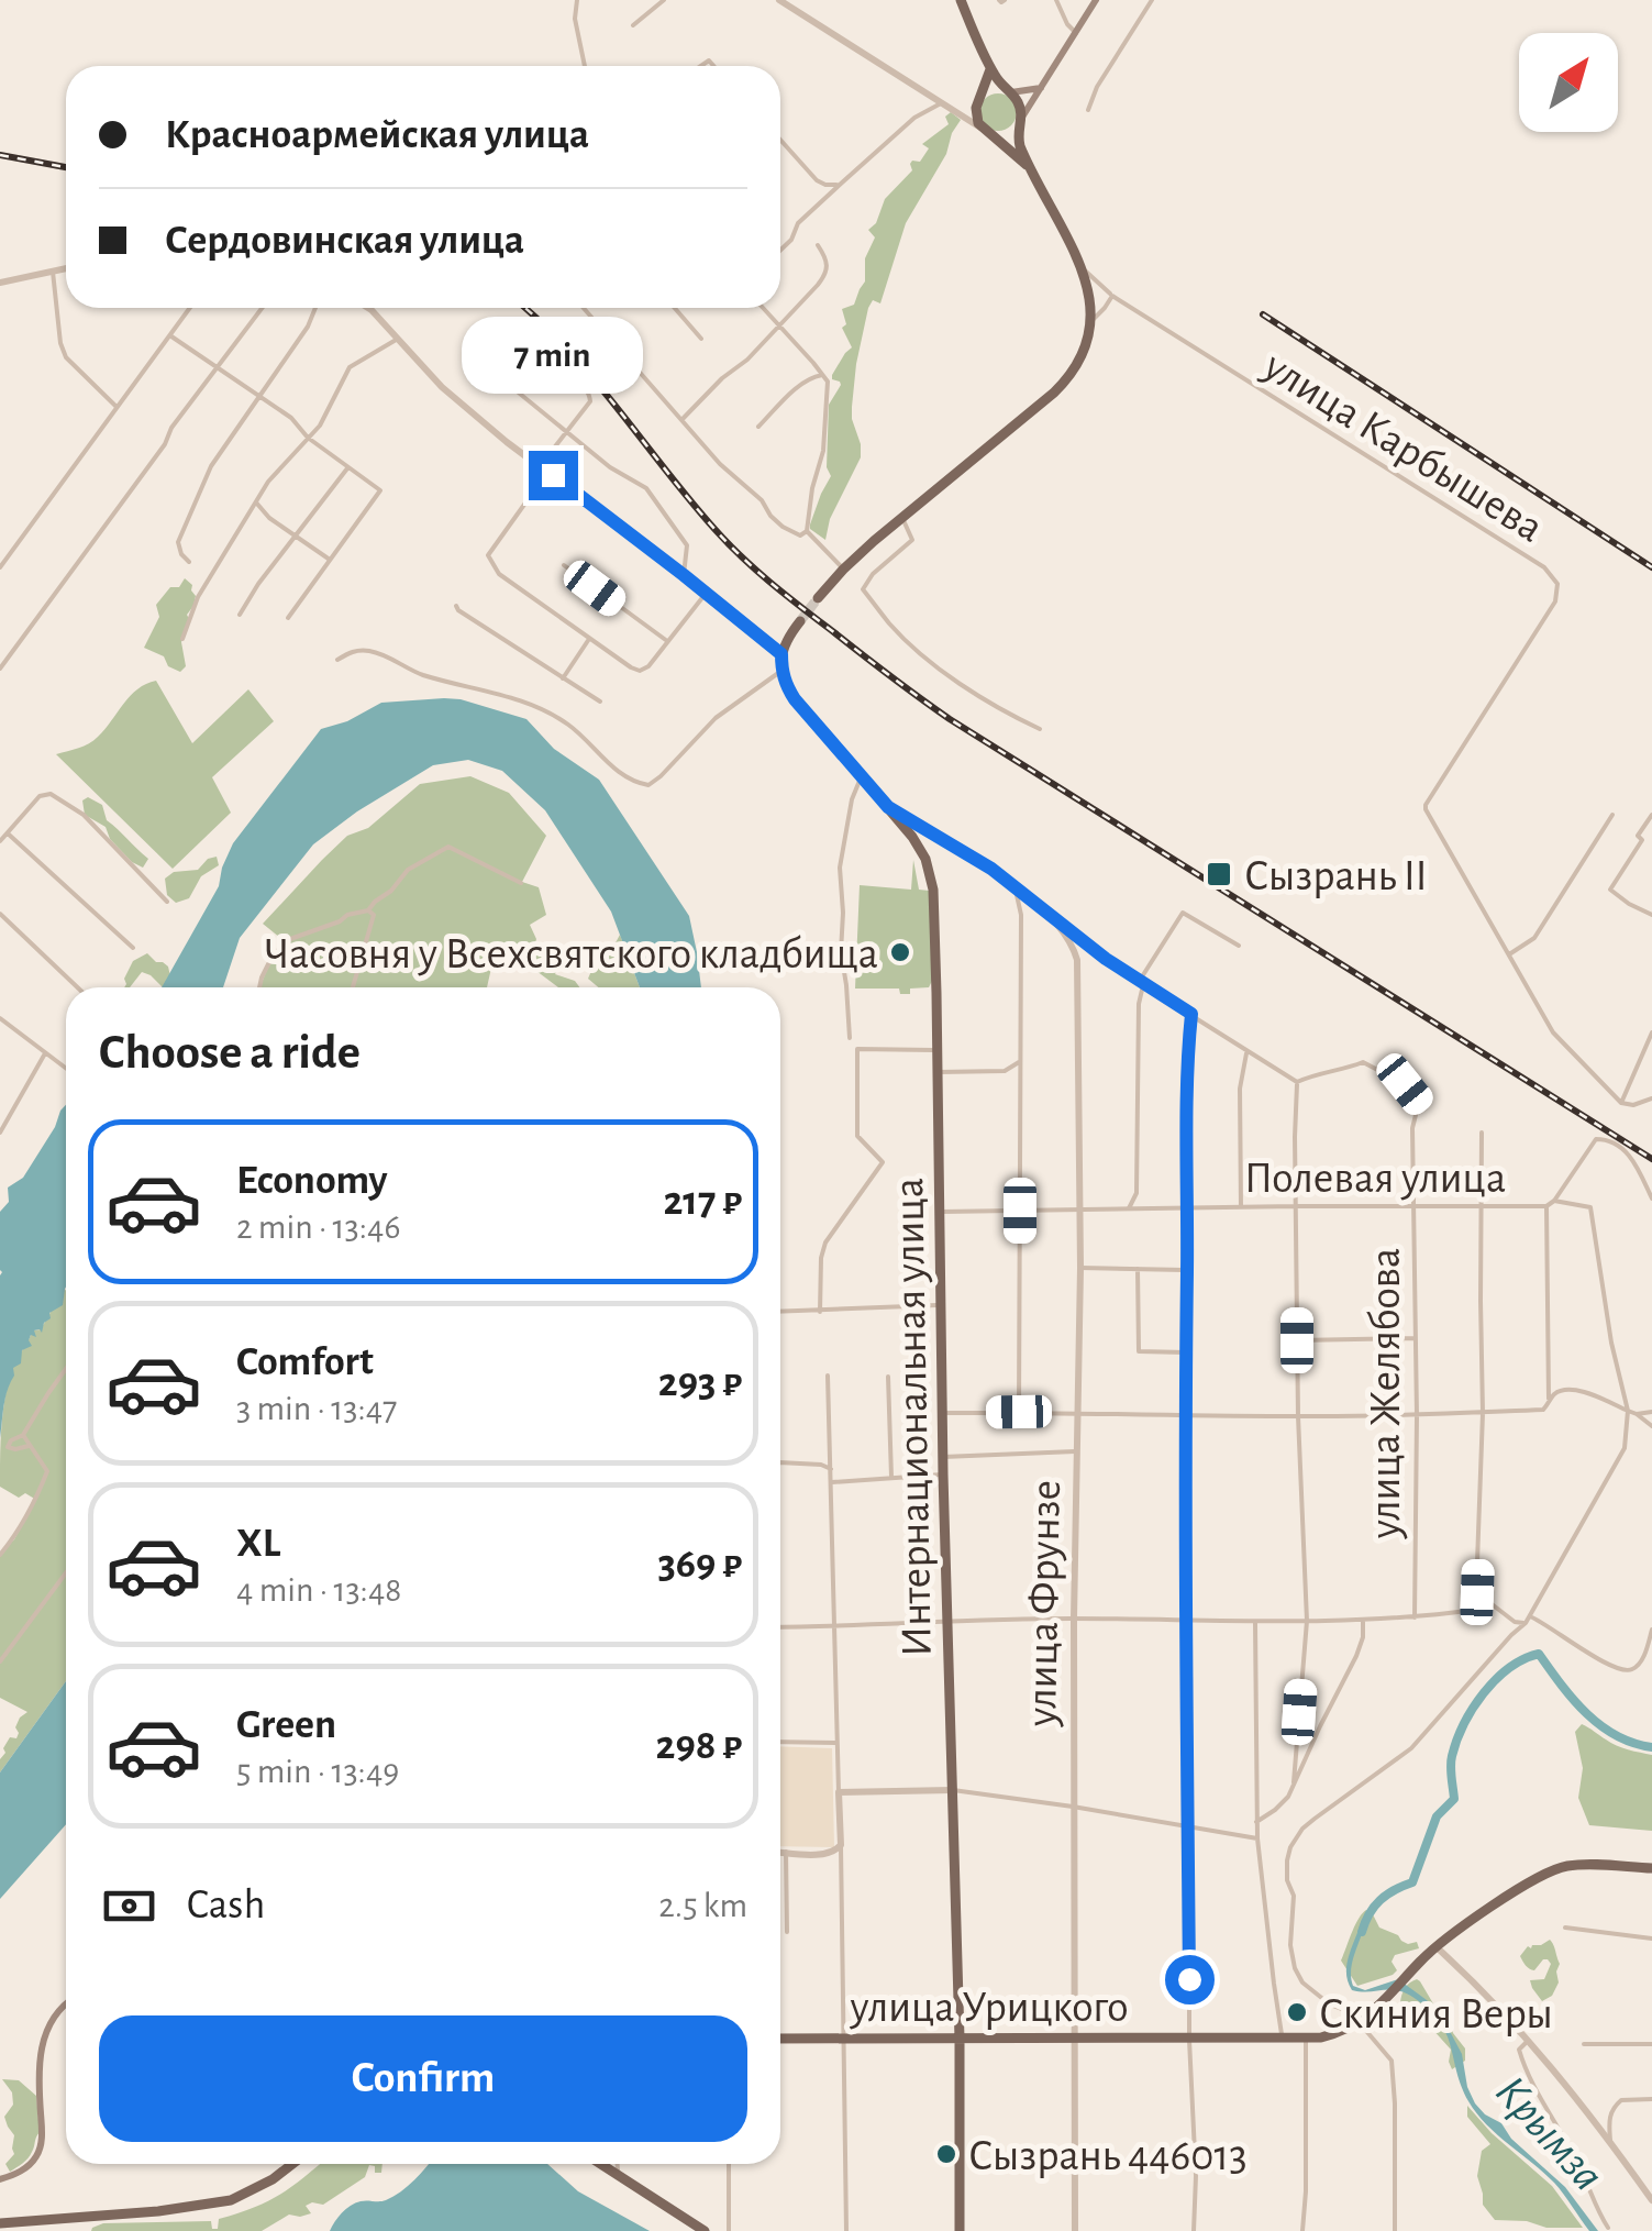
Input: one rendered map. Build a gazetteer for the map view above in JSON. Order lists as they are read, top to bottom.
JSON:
{
  "streets": {
    "main road": ["Интернациональная улица", "улица Урицкого"],
    "street": [
      "улица Карбышева",
      "Полевая улица",
      "улица Желябова",
      "улица Фрунзе"
    ]
  },
  "crossings": [
    ["Полевая улица", "улица Желябова"],
    ["Полевая улица", "Интернациональная улица"],
    ["Полевая улица", "улица Фрунзе"],
    ["Интернациональная улица", "улица Фрунзе"],
    ["Интернациональная улица", "улица Урицкого"],
    ["улица Фрунзе", "улица Урицкого"]
  ],
  "water": ["Крымза"],
  "places": {
    "transit": ["Сызрань II"],
    "other": ["Часовня у Всехсвятского кладбища", "Скиния Веры", "Сызрань 446013"]
  },
  "north": "top right",
  "page": {
    "banner": ["Красноармейская улица", "Сердовинская улица"],
    "bubble": "7 min",
    "heading": "Choose a ride",
    "list": [
      {
        "name": "Economy",
        "note": "2 min · 13:46",
        "value": "217 ₽"
      },
      {
        "name": "Comfort",
        "note": "3 min · 13:47",
        "value": "293 ₽"
      },
      {
        "name": "XL",
        "note": "4 min · 13:48",
        "value": "369 ₽"
      },
      {
        "name": "Green",
        "note": "5 min · 13:49",
        "value": "298 ₽"
      }
    ],
    "pay": ["Cash", "2.5 km"],
    "buttons": "Confirm"
  }
}
